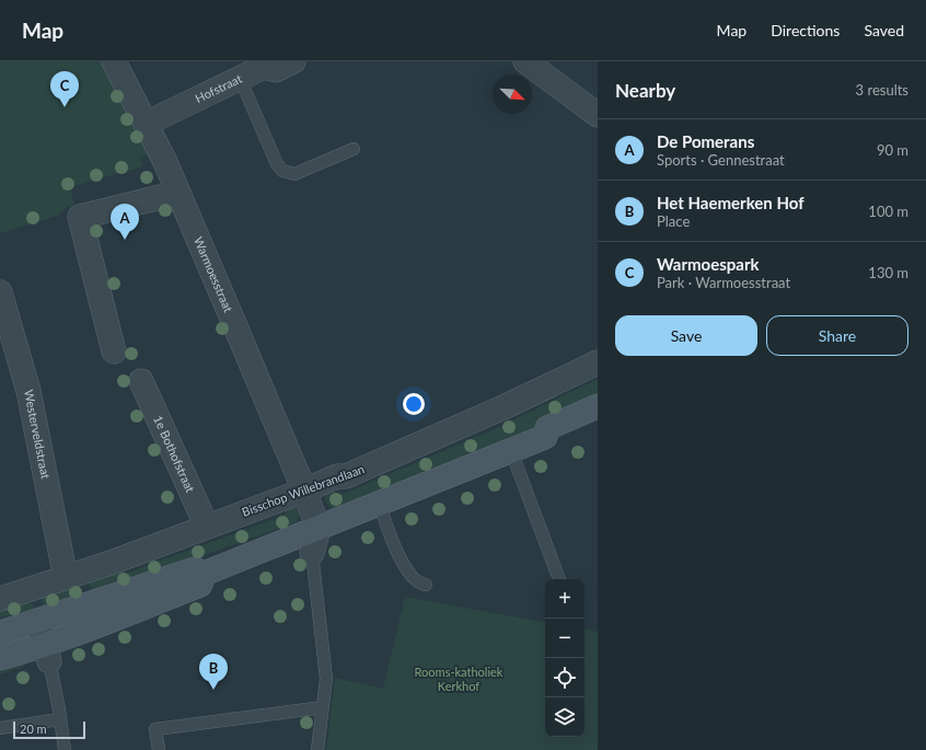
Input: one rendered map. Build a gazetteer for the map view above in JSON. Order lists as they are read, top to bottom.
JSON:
{
  "streets": {
    "street": [
      "Hofstraat",
      "Warmoesstraat",
      "Westerveldstraat",
      "1e Bothofstraat",
      "Bisschop Willebrandlaan"
    ]
  },
  "crossings": [
    ["Hofstraat", "Warmoesstraat"],
    ["Warmoesstraat", "Bisschop Willebrandlaan"],
    ["Westerveldstraat", "Bisschop Willebrandlaan"],
    ["1e Bothofstraat", "Bisschop Willebrandlaan"]
  ],
  "parks": ["Rooms-katholiek Kerkhof"],
  "scale_bar": "20 m",
  "north": "bottom right",
  "page": {
    "header": "Map",
    "nav": ["Map", "Directions", "Saved"],
    "heading": ["Nearby", "3 results"],
    "pins": ["C", "A", "B"],
    "list": [
      {
        "mark": "A",
        "name": "De Pomerans",
        "note": "Sports · Gennestraat",
        "value": "90 m"
      },
      {
        "mark": "B",
        "name": "Het Haemerken Hof",
        "note": "Place",
        "value": "100 m"
      },
      {
        "mark": "C",
        "name": "Warmoespark",
        "note": "Park · Warmoesstraat",
        "value": "130 m"
      }
    ],
    "buttons": ["Save", "Share"],
    "map_buttons": ["+", "−"],
    "scale": "20 m"
  }
}
